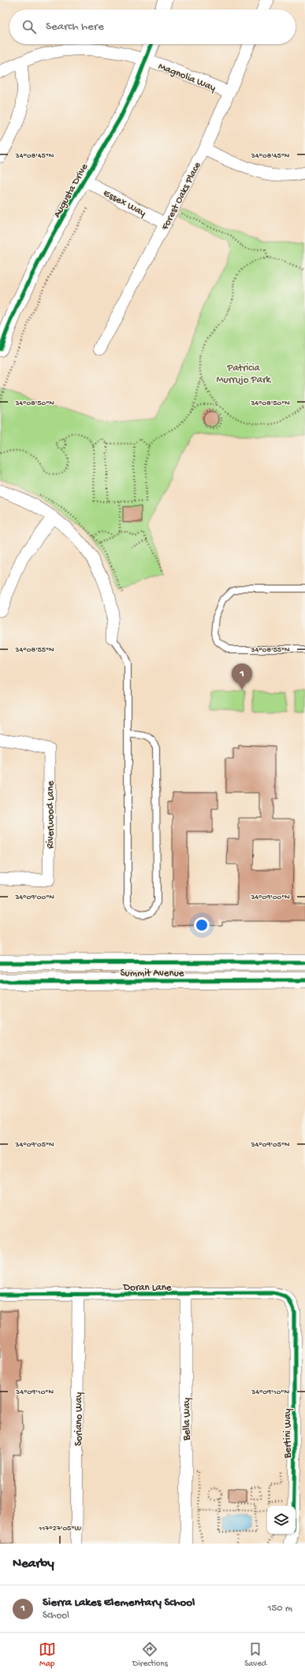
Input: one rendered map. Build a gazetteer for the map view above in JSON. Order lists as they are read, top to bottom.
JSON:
{
  "streets": {
    "main road": ["Summit Avenue"],
    "street": [
      "Magnolia Way",
      "Augusta Drive",
      "Forest Oaks Place",
      "Essex Way",
      "Riverwood Lane",
      "Doran Lane",
      "Soriano Way",
      "Bella Way",
      "Bertini Way"
    ]
  },
  "crossings": [
    ["Magnolia Way", "Augusta Drive"],
    ["Magnolia Way", "Forest Oaks Place"],
    ["Augusta Drive", "Essex Way"],
    ["Forest Oaks Place", "Essex Way"],
    ["Doran Lane", "Soriano Way"],
    ["Doran Lane", "Bella Way"],
    ["Doran Lane", "Bertini Way"]
  ],
  "parks": ["Patricia Murrujo Park"],
  "page": {
    "search": "Search here",
    "pins": "1",
    "heading": "Nearby",
    "list": [
      {
        "mark": "1",
        "name": "Sierra Lakes Elementary School",
        "note": "School",
        "value": "150 m"
      }
    ],
    "nav": ["Map", "Directions", "Saved"]
  },
  "coordinates": [
    "34°08'45\"N",
    "34°08'50\"N",
    "34°08'55\"N",
    "34°09'00\"N",
    "34°09'05\"N",
    "34°09'10\"N",
    "117°27'05\"W"
  ]
}
